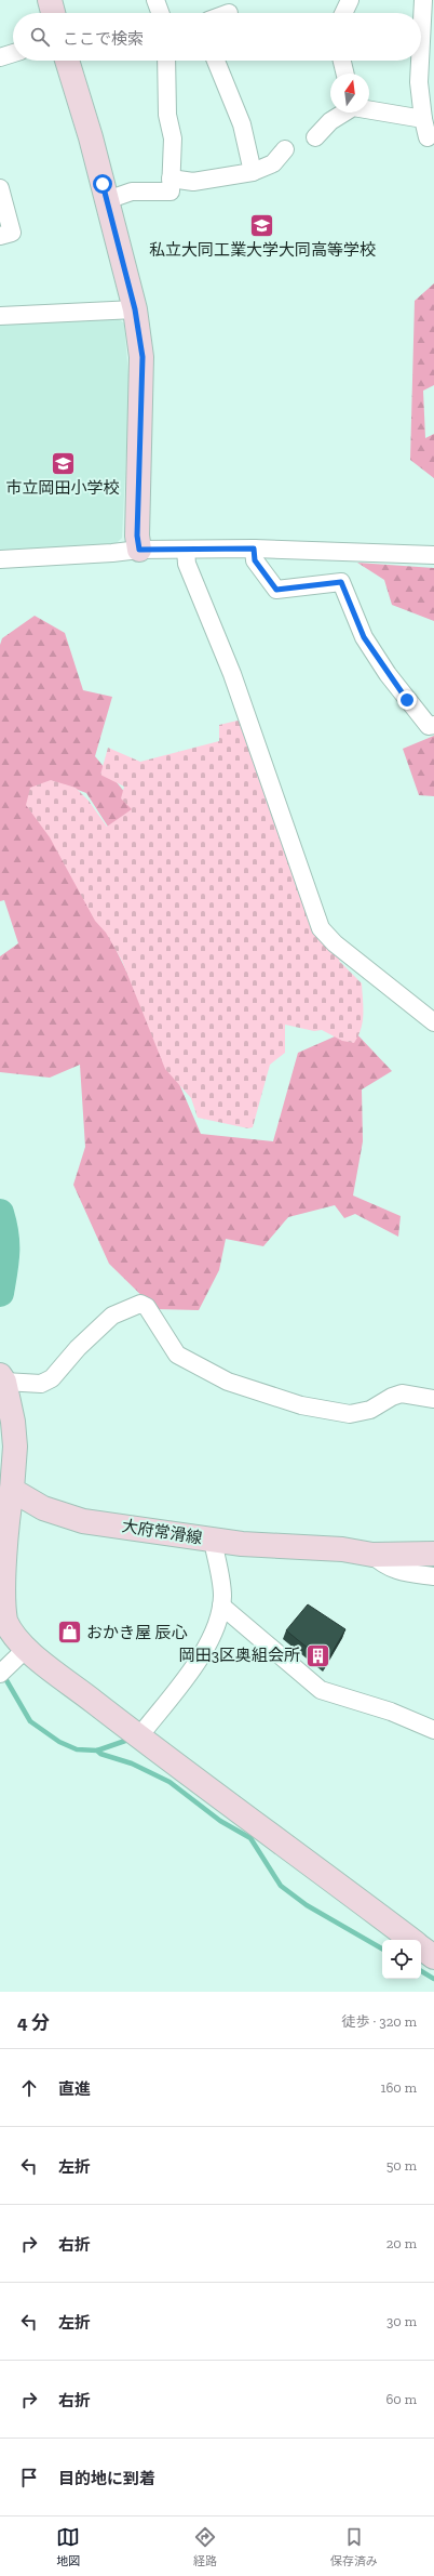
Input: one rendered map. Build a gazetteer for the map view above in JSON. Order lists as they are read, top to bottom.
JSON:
{
  "streets": {
    "street": ["大府常滑線"]
  },
  "places": {
    "school or university": ["私立大同工業大学大同高等学校", "市立岡田小学校"],
    "shop": ["おかき屋 辰心"],
    "building": ["岡田3区奥組会所"]
  },
  "north": "top",
  "page": {
    "search": "ここで検索",
    "heading": ["4 分", "徒歩 · 320 m"],
    "list": [
      ["直進", "160 m"],
      ["左折", "50 m"],
      ["右折", "20 m"],
      ["左折", "30 m"],
      ["右折", "60 m"],
      "目的地に到着"
    ],
    "nav": ["地図", "経路", "保存済み"]
  }
}
